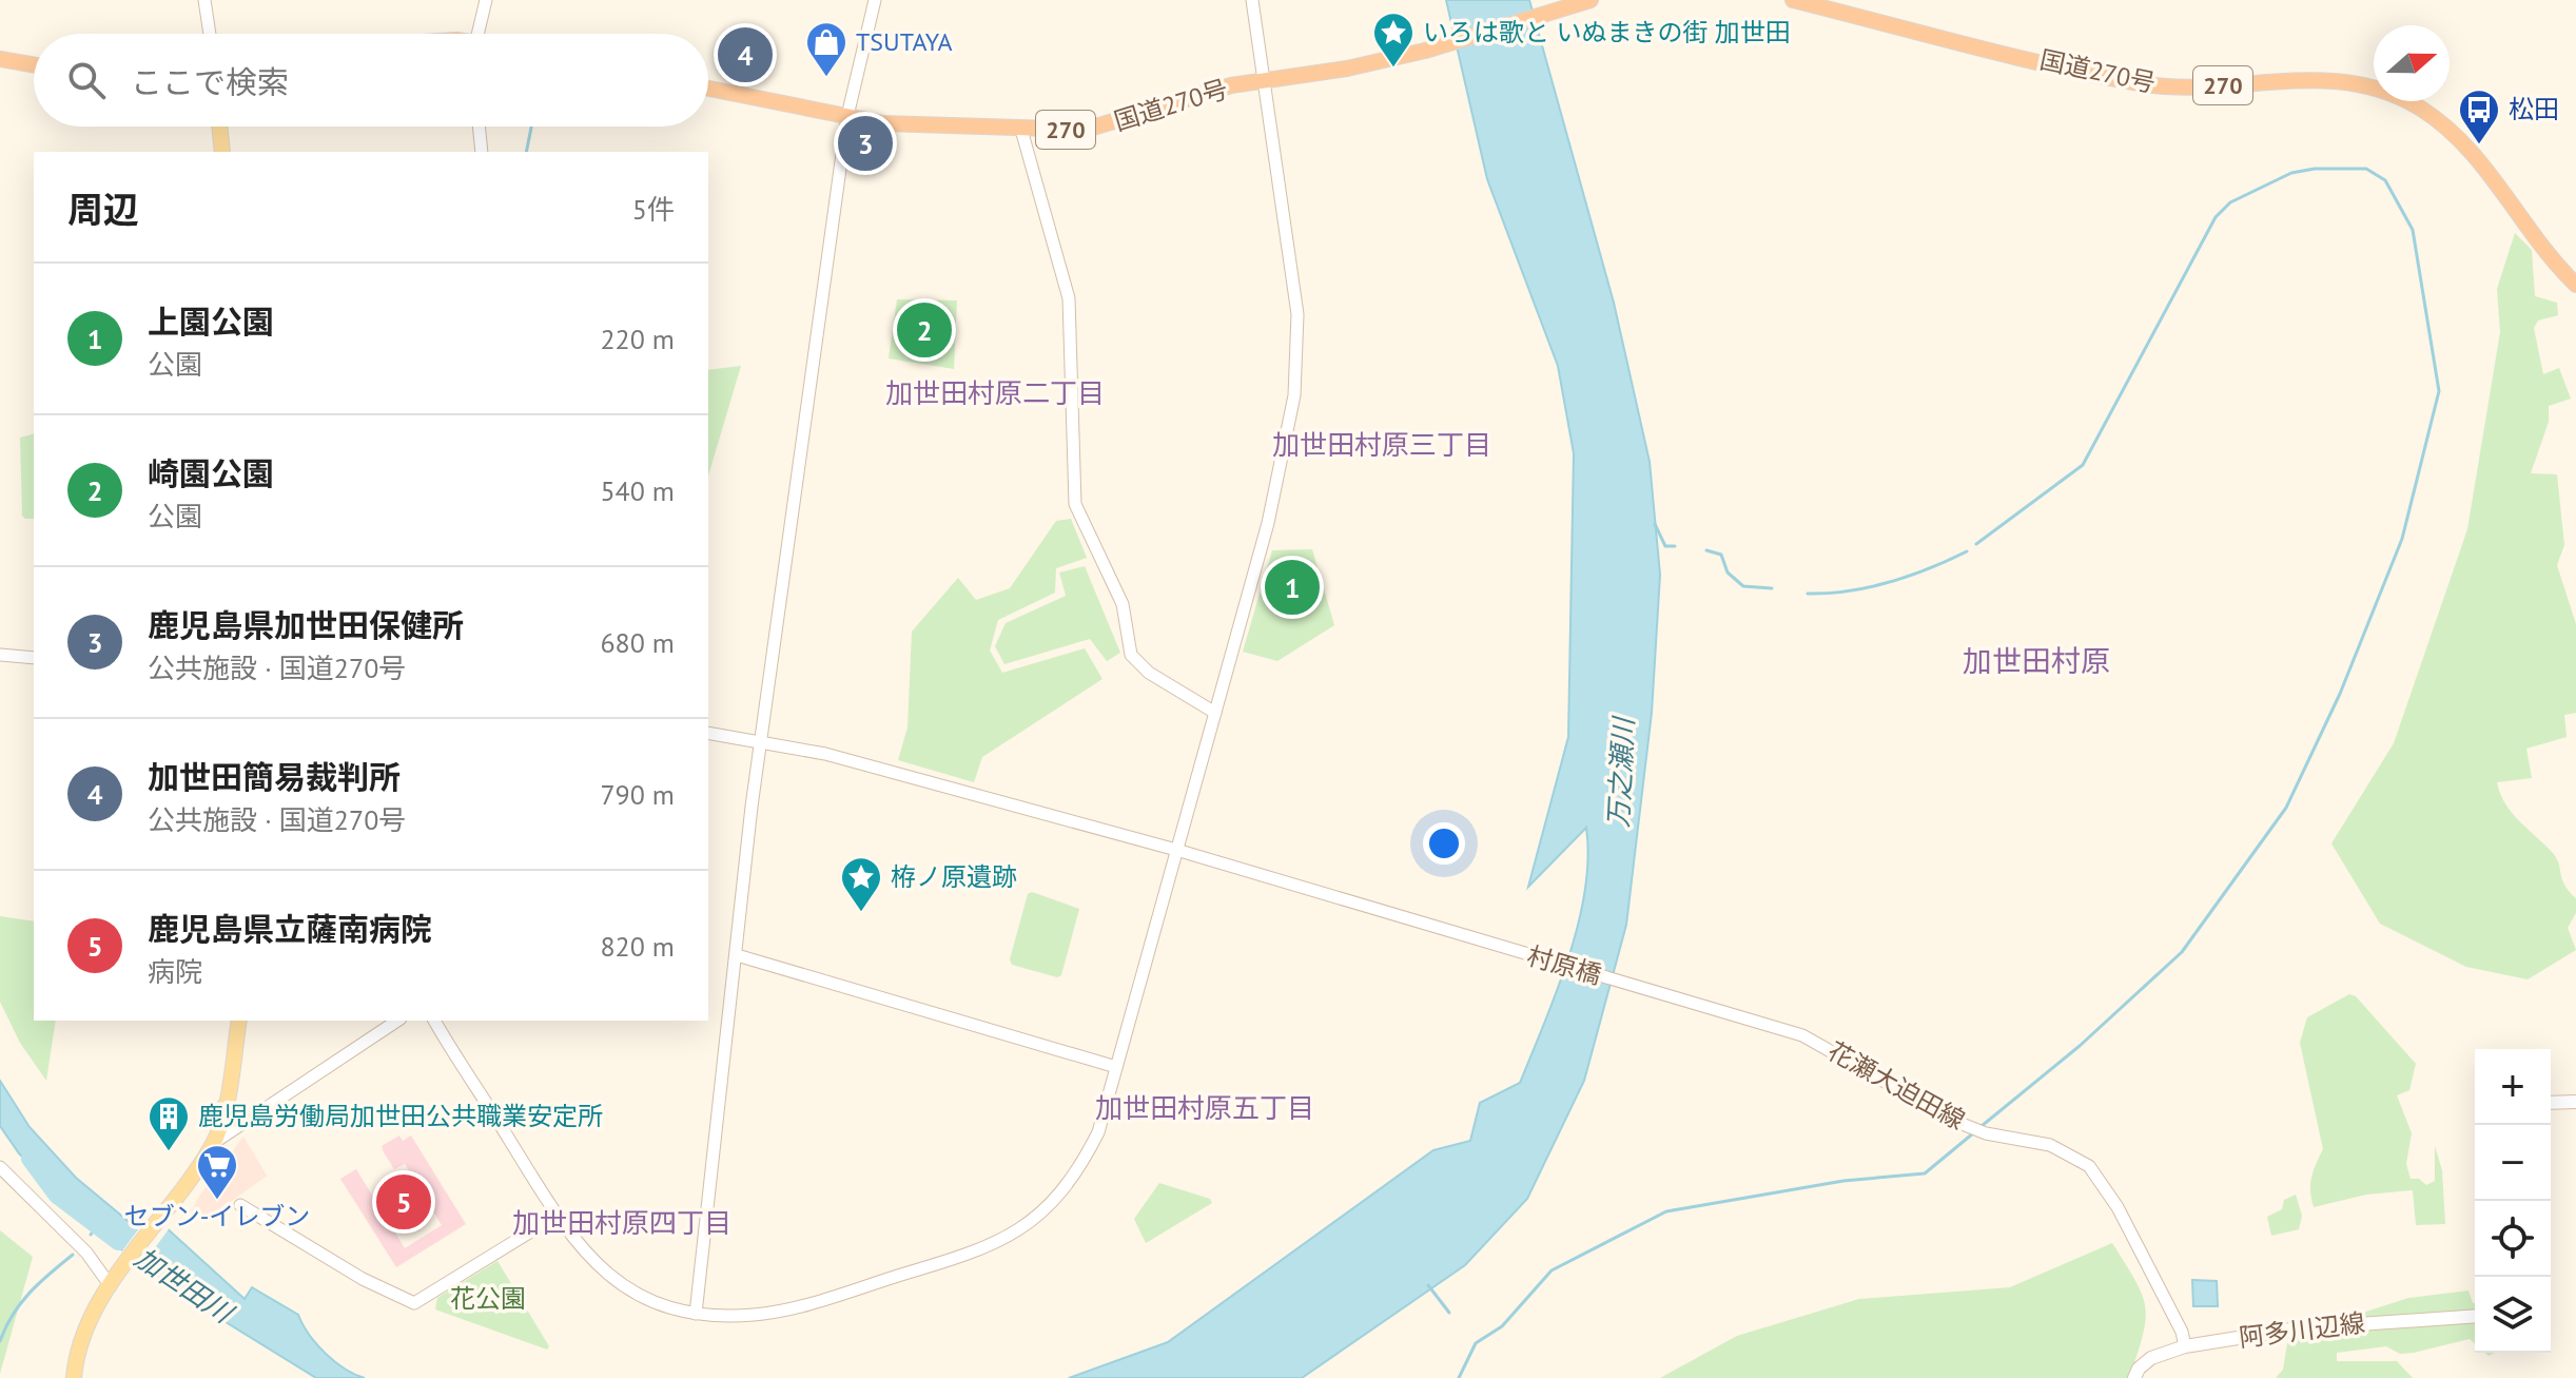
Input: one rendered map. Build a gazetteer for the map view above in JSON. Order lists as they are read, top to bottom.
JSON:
{
  "streets": {
    "highway": ["国道270号", "270"],
    "main road": ["阿多川辺線"],
    "street": ["村原橋", "花瀬大迫田線"]
  },
  "crossings": [
    ["村原橋", "花瀬大迫田線"],
    ["花瀬大迫田線", "阿多川辺線"]
  ],
  "districts": [
    "加世田村原二丁目",
    "加世田村原三丁目",
    "加世田村原",
    "加世田村原五丁目",
    "加世田村原四丁目"
  ],
  "water": ["万之瀬川", "加世田川"],
  "parks": ["花公園"],
  "places": {
    "place": ["いろは歌と いぬまきの街 加世田", "栫ノ原遺跡"],
    "shop": ["TSUTAYA"],
    "bus stop": ["松田"],
    "building": ["鹿児島労働局加世田公共職業安定所"],
    "supermarket": ["セブン-イレブン"]
  },
  "north": "right",
  "page": {
    "pins": [
      "4",
      "3",
      "2",
      "1",
      "5"
    ],
    "search": "ここで検索",
    "heading": ["周辺", "5件"],
    "list": [
      {
        "mark": "1",
        "name": "上園公園",
        "note": "公園",
        "value": "220 m"
      },
      {
        "mark": "2",
        "name": "崎園公園",
        "note": "公園",
        "value": "540 m"
      },
      {
        "mark": "3",
        "name": "鹿児島県加世田保健所",
        "note": "公共施設 · 国道270号",
        "value": "680 m"
      },
      {
        "mark": "4",
        "name": "加世田簡易裁判所",
        "note": "公共施設 · 国道270号",
        "value": "790 m"
      },
      {
        "mark": "5",
        "name": "鹿児島県立薩南病院",
        "note": "病院",
        "value": "820 m"
      }
    ],
    "map_buttons": ["+", "−"]
  }
}
